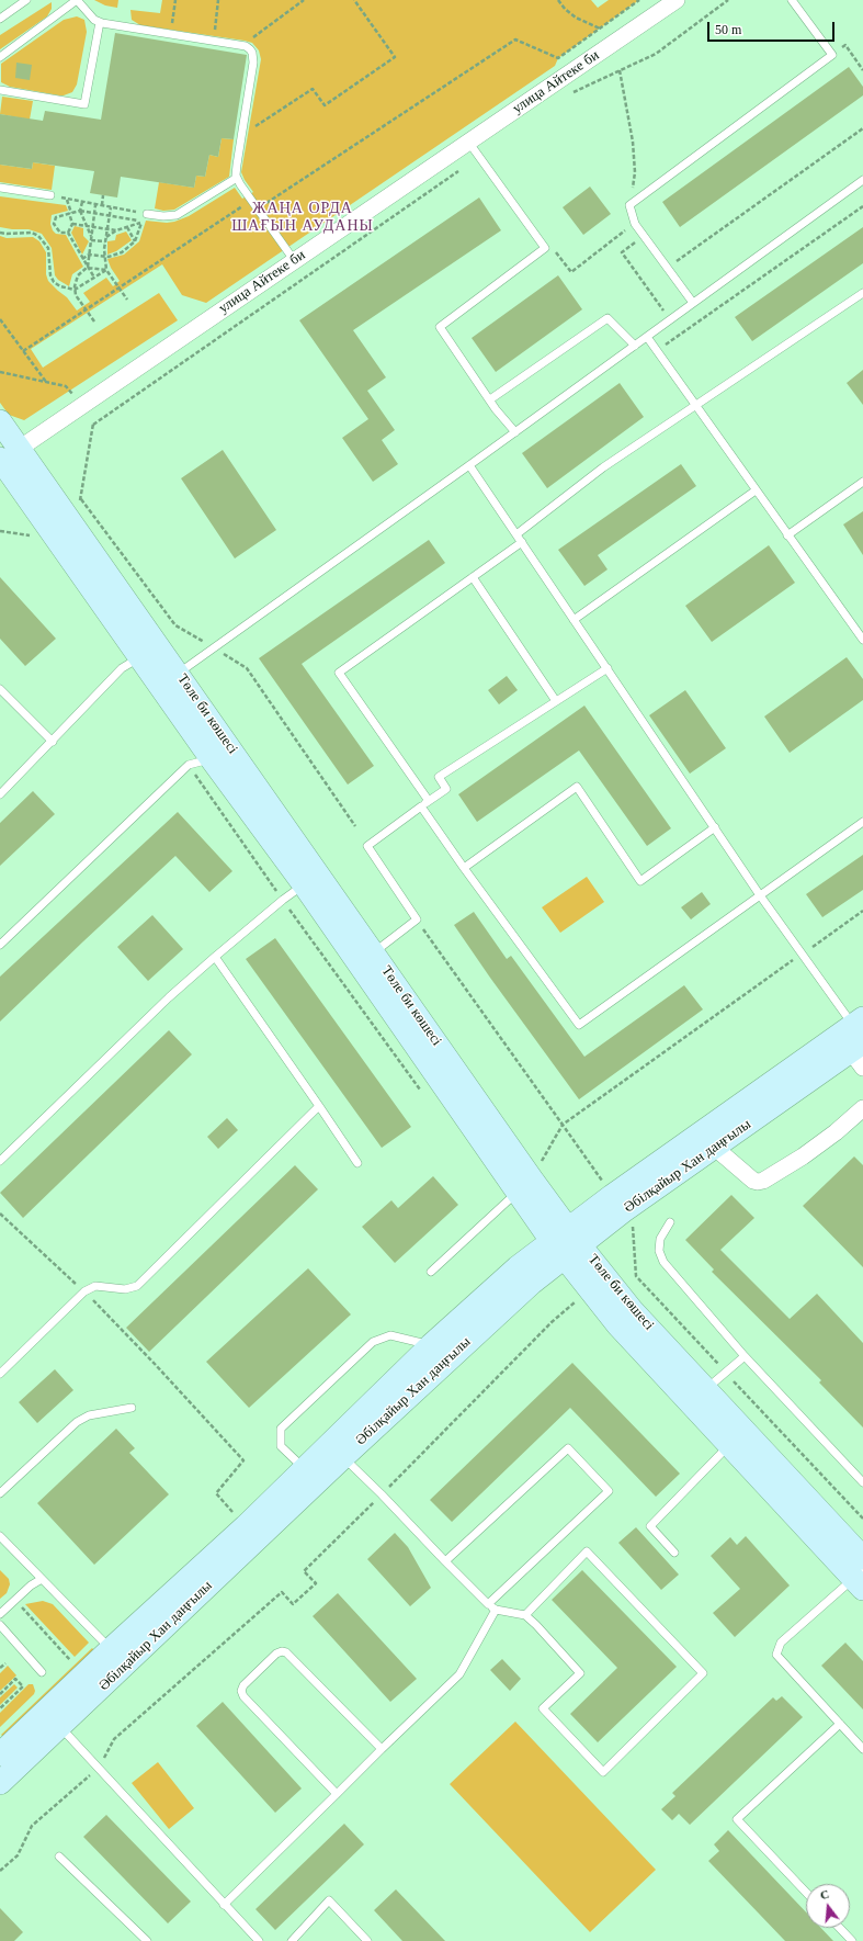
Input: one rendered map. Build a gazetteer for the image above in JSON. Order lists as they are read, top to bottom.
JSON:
{
  "streets": {
    "main road": ["Төле би көшесі", "Әбілқайыр Хан даңғылы"],
    "street": ["улица Айтеке би"]
  },
  "crossings": [
    ["улица Айтеке би", "Төле би көшесі"],
    ["Төле би көшесі", "Әбілқайыр Хан даңғылы"]
  ],
  "districts": ["ЖАҢА ОРДА ШАҒЫН АУДАНЫ"],
  "scale_bar": "50 m",
  "north": "top"
}
